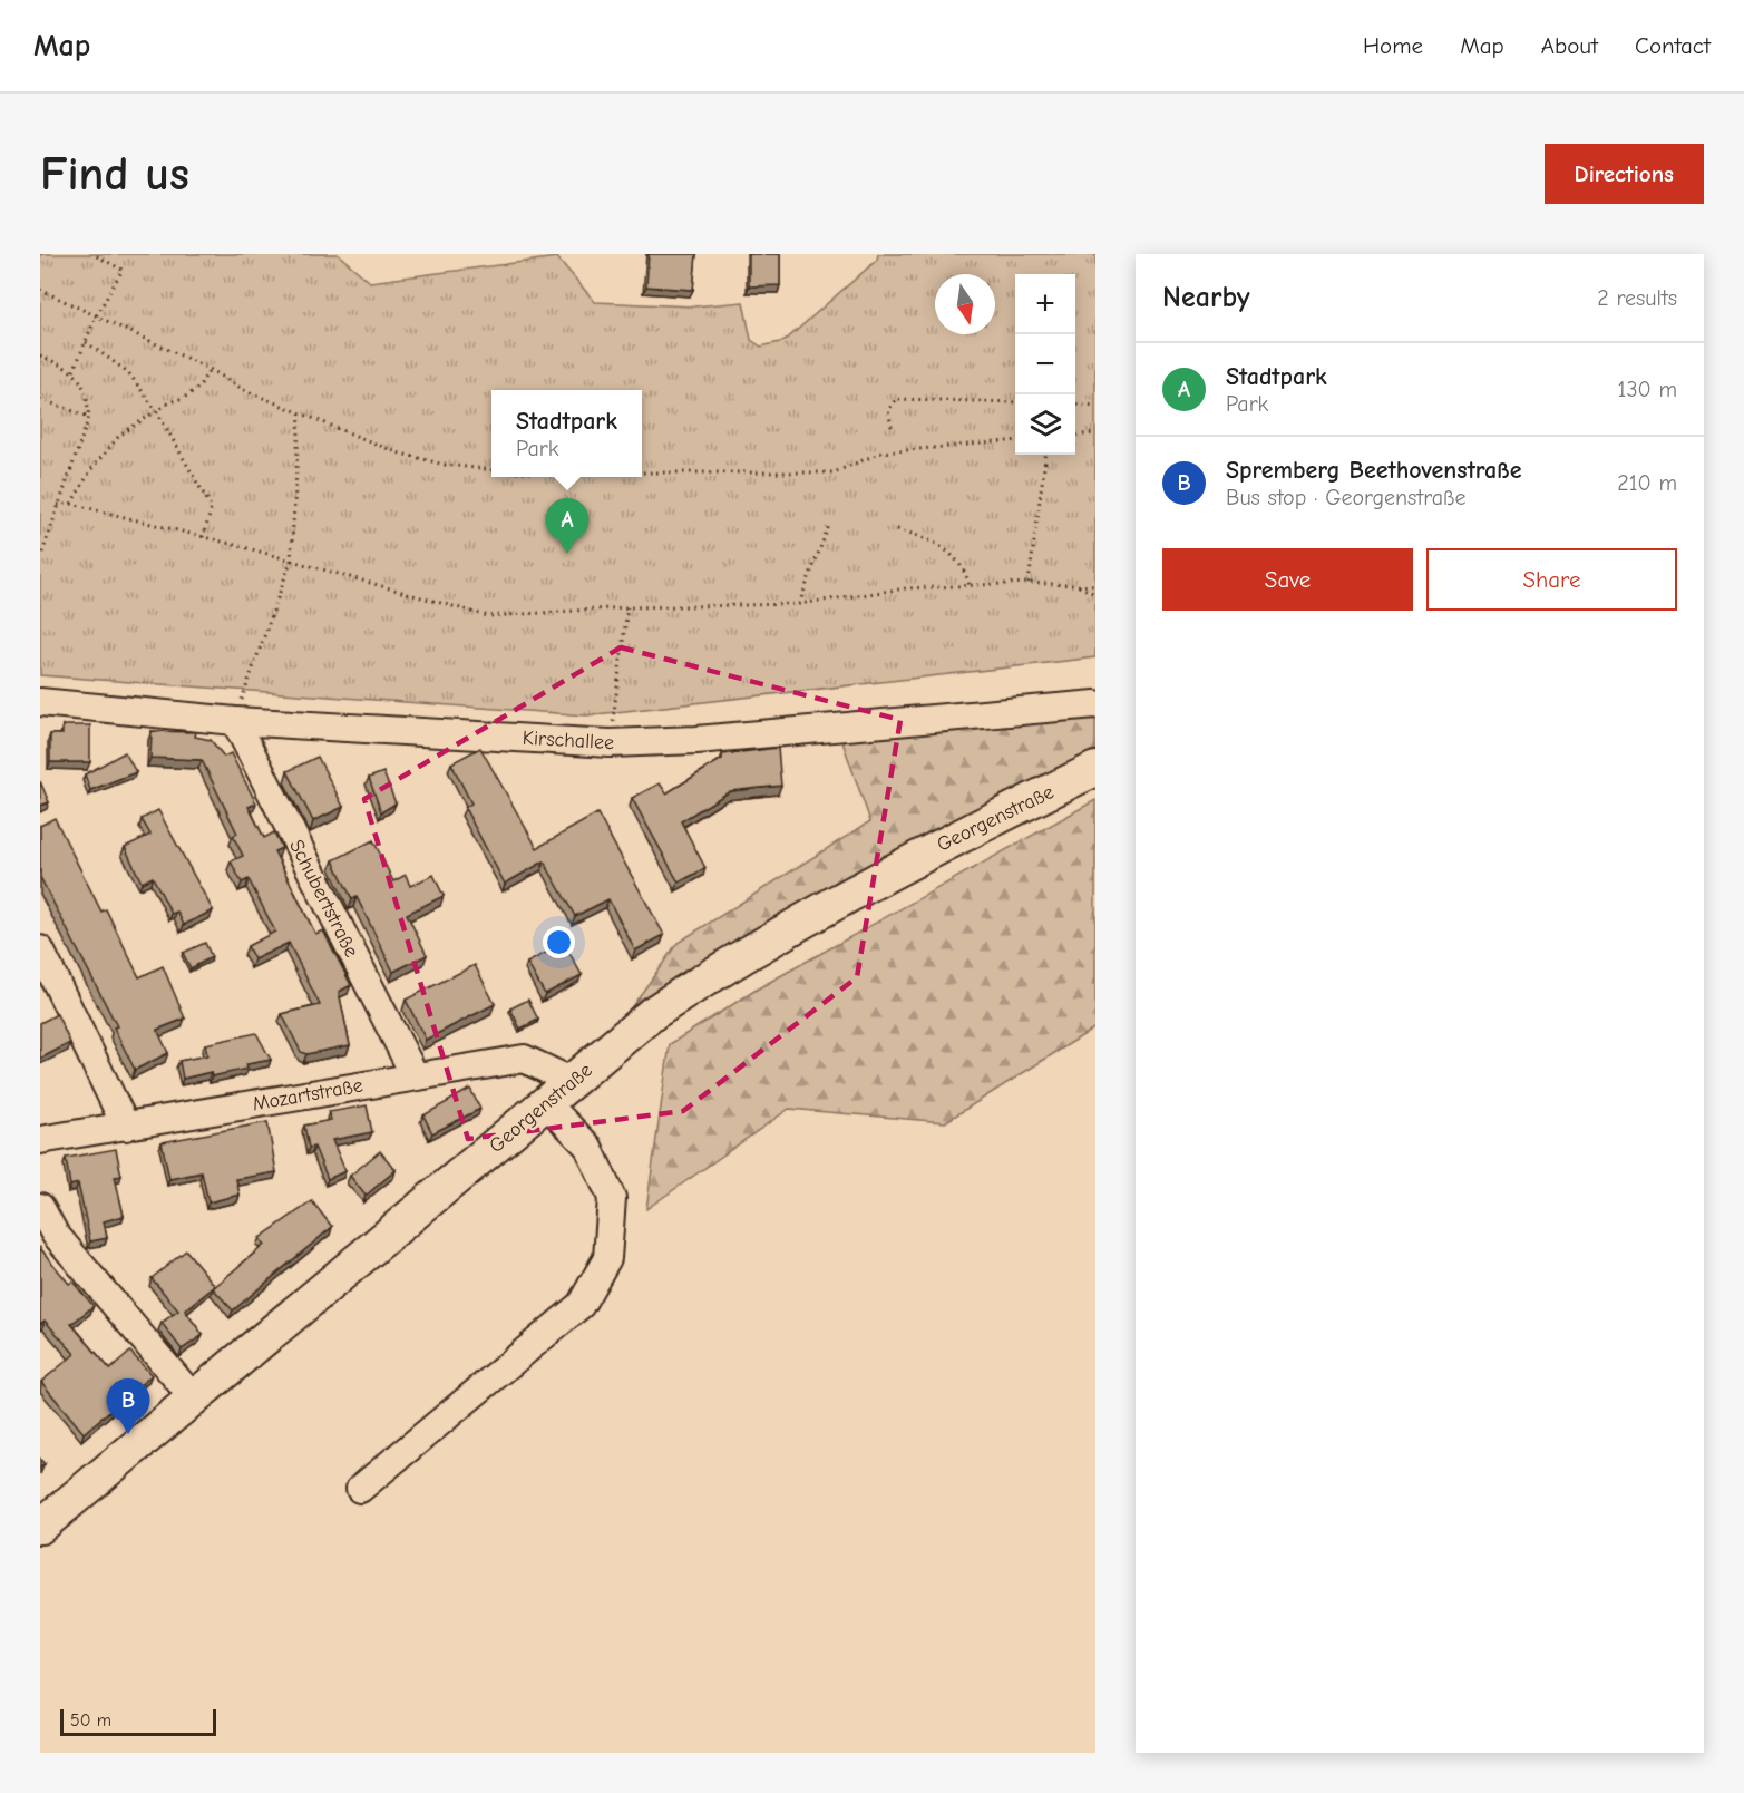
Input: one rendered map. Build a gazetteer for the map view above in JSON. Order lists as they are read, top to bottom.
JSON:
{
  "streets": {
    "main road": ["Georgenstraße"],
    "street": ["Kirschallee", "Schubertstraße", "Mozartstraße"]
  },
  "crossings": [
    ["Kirschallee", "Schubertstraße"],
    ["Georgenstraße", "Mozartstraße"],
    ["Schubertstraße", "Mozartstraße"]
  ],
  "scale_bar": "50 m",
  "north": "bottom",
  "page": {
    "header": "Map",
    "nav": [
      "Home",
      "Map",
      "About",
      "Contact"
    ],
    "buttons": [
      "Directions",
      ["Save", "Share"]
    ],
    "title": "Find us",
    "heading": ["Nearby", "2 results"],
    "map_buttons": ["+", "−"],
    "list": [
      {
        "mark": "A",
        "name": "Stadtpark",
        "note": "Park",
        "value": "130 m"
      },
      {
        "mark": "B",
        "name": "Spremberg Beethovenstraße",
        "note": "Bus stop · Georgenstraße",
        "value": "210 m"
      }
    ],
    "popup": ["Stadtpark", "Park"],
    "pins": ["A", "B"],
    "scale": "50 m"
  }
}
